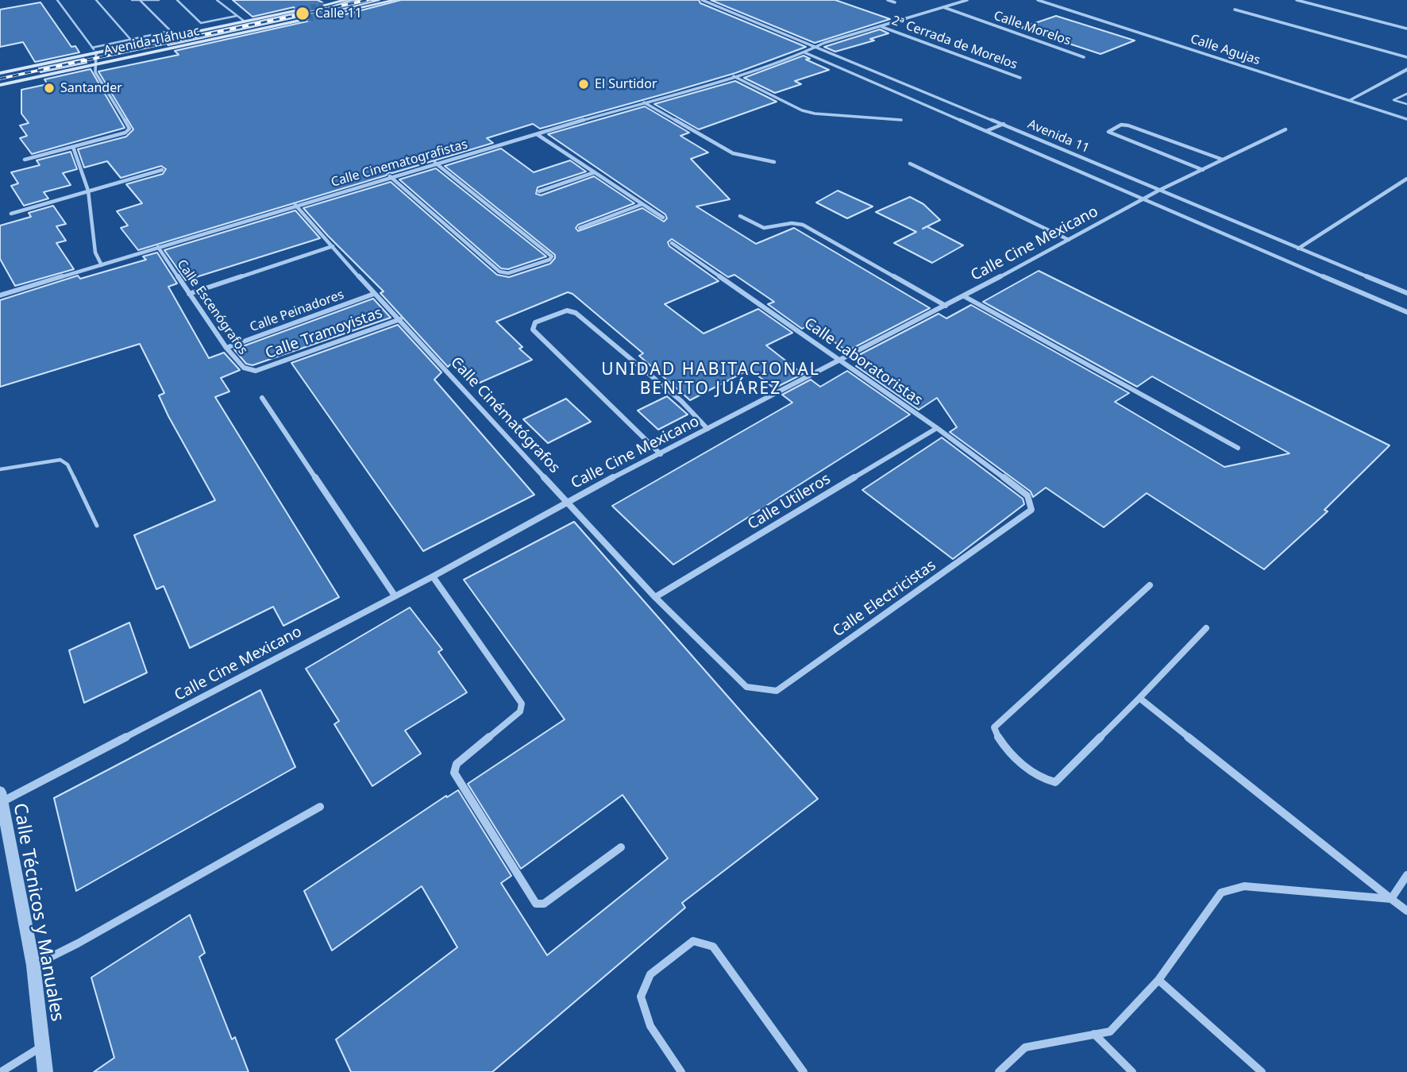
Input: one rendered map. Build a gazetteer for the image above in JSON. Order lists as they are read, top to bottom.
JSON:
{
  "streets": {
    "main road": ["Avenida Tláhuac"],
    "street": [
      "Calle Morelos",
      "2ª Cerrada de Morelos",
      "Calle Agujas",
      "Avenida 11",
      "Calle Cinematografistas",
      "Calle Cine Mexicano",
      "Calle Escenógrafos",
      "Calle Peinadores",
      "Calle Tramoyistas",
      "Calle Laboratoristas",
      "Calle Cinématógrafos",
      "Calle Utileros",
      "Calle Electricistas",
      "Calle Técnicos y Manuales"
    ]
  },
  "crossings": [
    ["Avenida 11", "Calle Cinematografistas"],
    ["Avenida 11", "Calle Cine Mexicano"],
    ["Calle Cinematografistas", "Calle Escenógrafos"],
    ["Calle Cinematografistas", "Calle Cinématógrafos"],
    ["Calle Cine Mexicano", "Calle Laboratoristas"],
    ["Calle Cine Mexicano", "Calle Cinématógrafos"],
    ["Calle Cine Mexicano", "Calle Técnicos y Manuales"],
    ["Calle Escenógrafos", "Calle Peinadores"],
    ["Calle Escenógrafos", "Calle Tramoyistas"],
    ["Calle Peinadores", "Calle Cinématógrafos"],
    ["Calle Tramoyistas", "Calle Cinématógrafos"],
    ["Calle Laboratoristas", "Calle Utileros"],
    ["Calle Laboratoristas", "Calle Electricistas"],
    ["Calle Cinématógrafos", "Calle Utileros"],
    ["Calle Cinématógrafos", "Calle Electricistas"]
  ],
  "districts": ["UNIDAD HABITACIONAL BENITO JUÁREZ"],
  "places": ["Calle 11", "El Surtidor", "Santander"]
}
